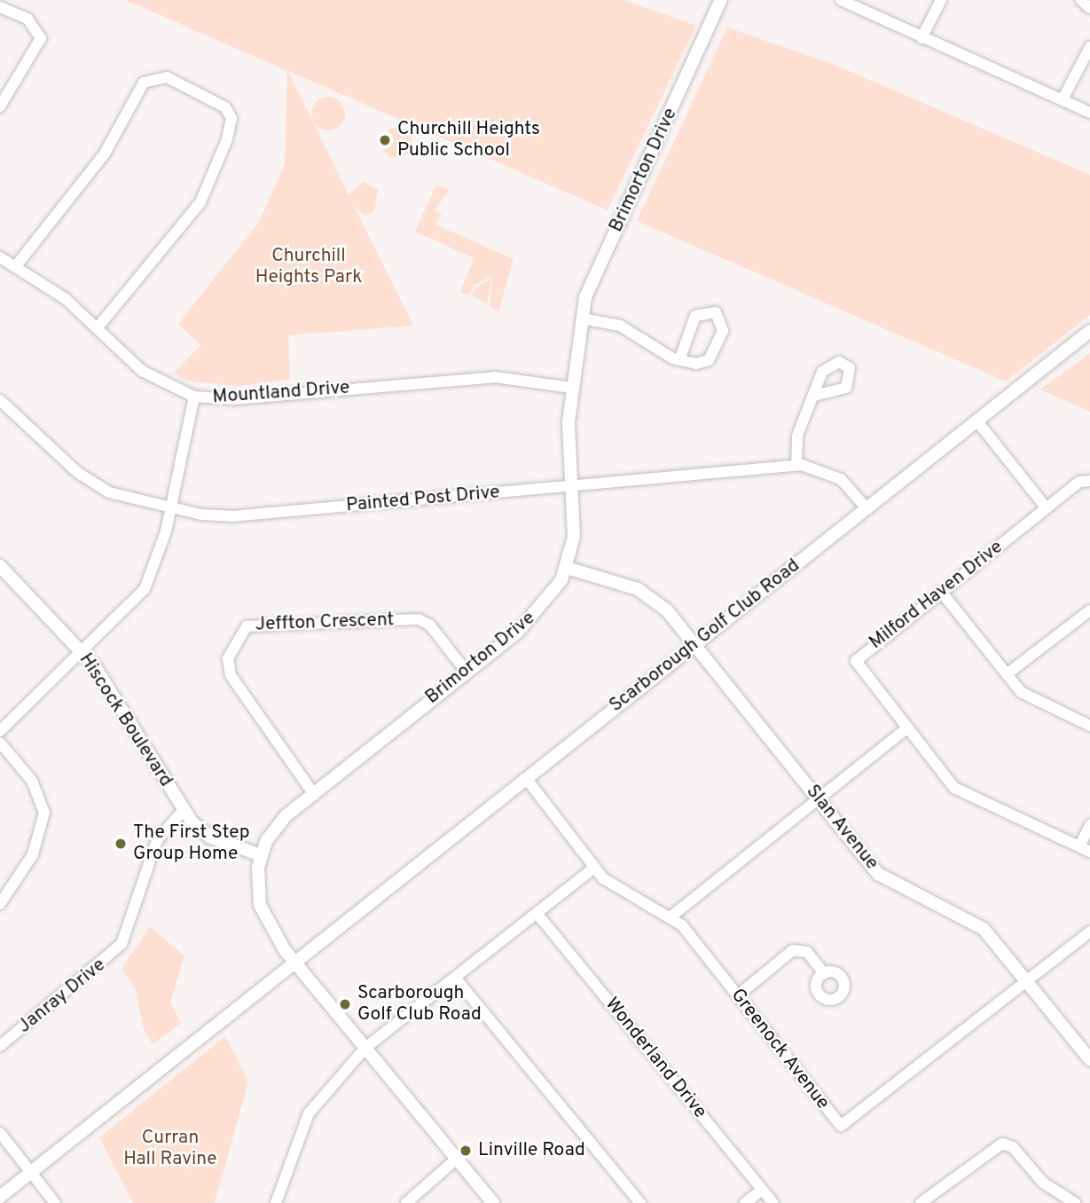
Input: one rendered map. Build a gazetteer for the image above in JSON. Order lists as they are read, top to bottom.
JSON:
{
  "streets": {
    "street": [
      "Brimorton Drive",
      "Mountland Drive",
      "Painted Post Drive",
      "Milford Haven Drive",
      "Jeffton Crescent",
      "Scarborough Golf Club Road",
      "Hiscock Boulevard",
      "Slan Avenue",
      "Janray Drive",
      "Greenock Avenue",
      "Wonderland Drive"
    ]
  },
  "crossings": [
    ["Brimorton Drive", "Mountland Drive"],
    ["Brimorton Drive", "Painted Post Drive"],
    ["Brimorton Drive", "Jeffton Crescent"],
    ["Brimorton Drive", "Scarborough Golf Club Road"],
    ["Brimorton Drive", "Hiscock Boulevard"],
    ["Brimorton Drive", "Slan Avenue"],
    ["Painted Post Drive", "Scarborough Golf Club Road"],
    ["Scarborough Golf Club Road", "Slan Avenue"],
    ["Scarborough Golf Club Road", "Greenock Avenue"],
    ["Hiscock Boulevard", "Janray Drive"],
    ["Slan Avenue", "Greenock Avenue"]
  ],
  "parks": ["Churchill Heights Park", "Curran Hall Ravine"],
  "places": [
    "Churchill Heights Public School",
    "The First Step Group Home",
    "Scarborough Golf Club Road",
    "Linville Road"
  ]
}
